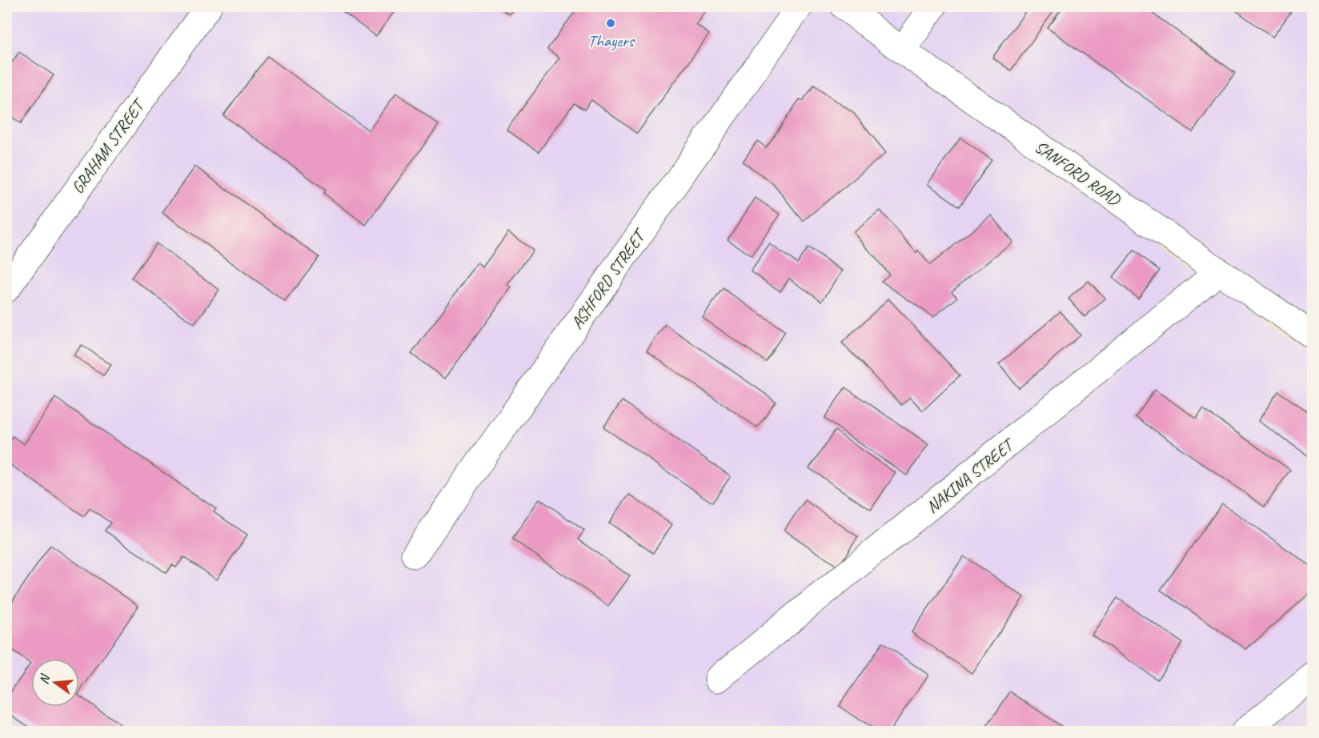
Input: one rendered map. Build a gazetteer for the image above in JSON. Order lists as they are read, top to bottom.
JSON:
{
  "streets": {
    "street": [
      "GRAHAM STREET",
      "SANFORD ROAD",
      "ASHFORD STREET",
      "NAKINA STREET"
    ]
  },
  "crossings": [
    ["SANFORD ROAD", "NAKINA STREET"]
  ],
  "places": ["Thayers"],
  "north": "left"
}
